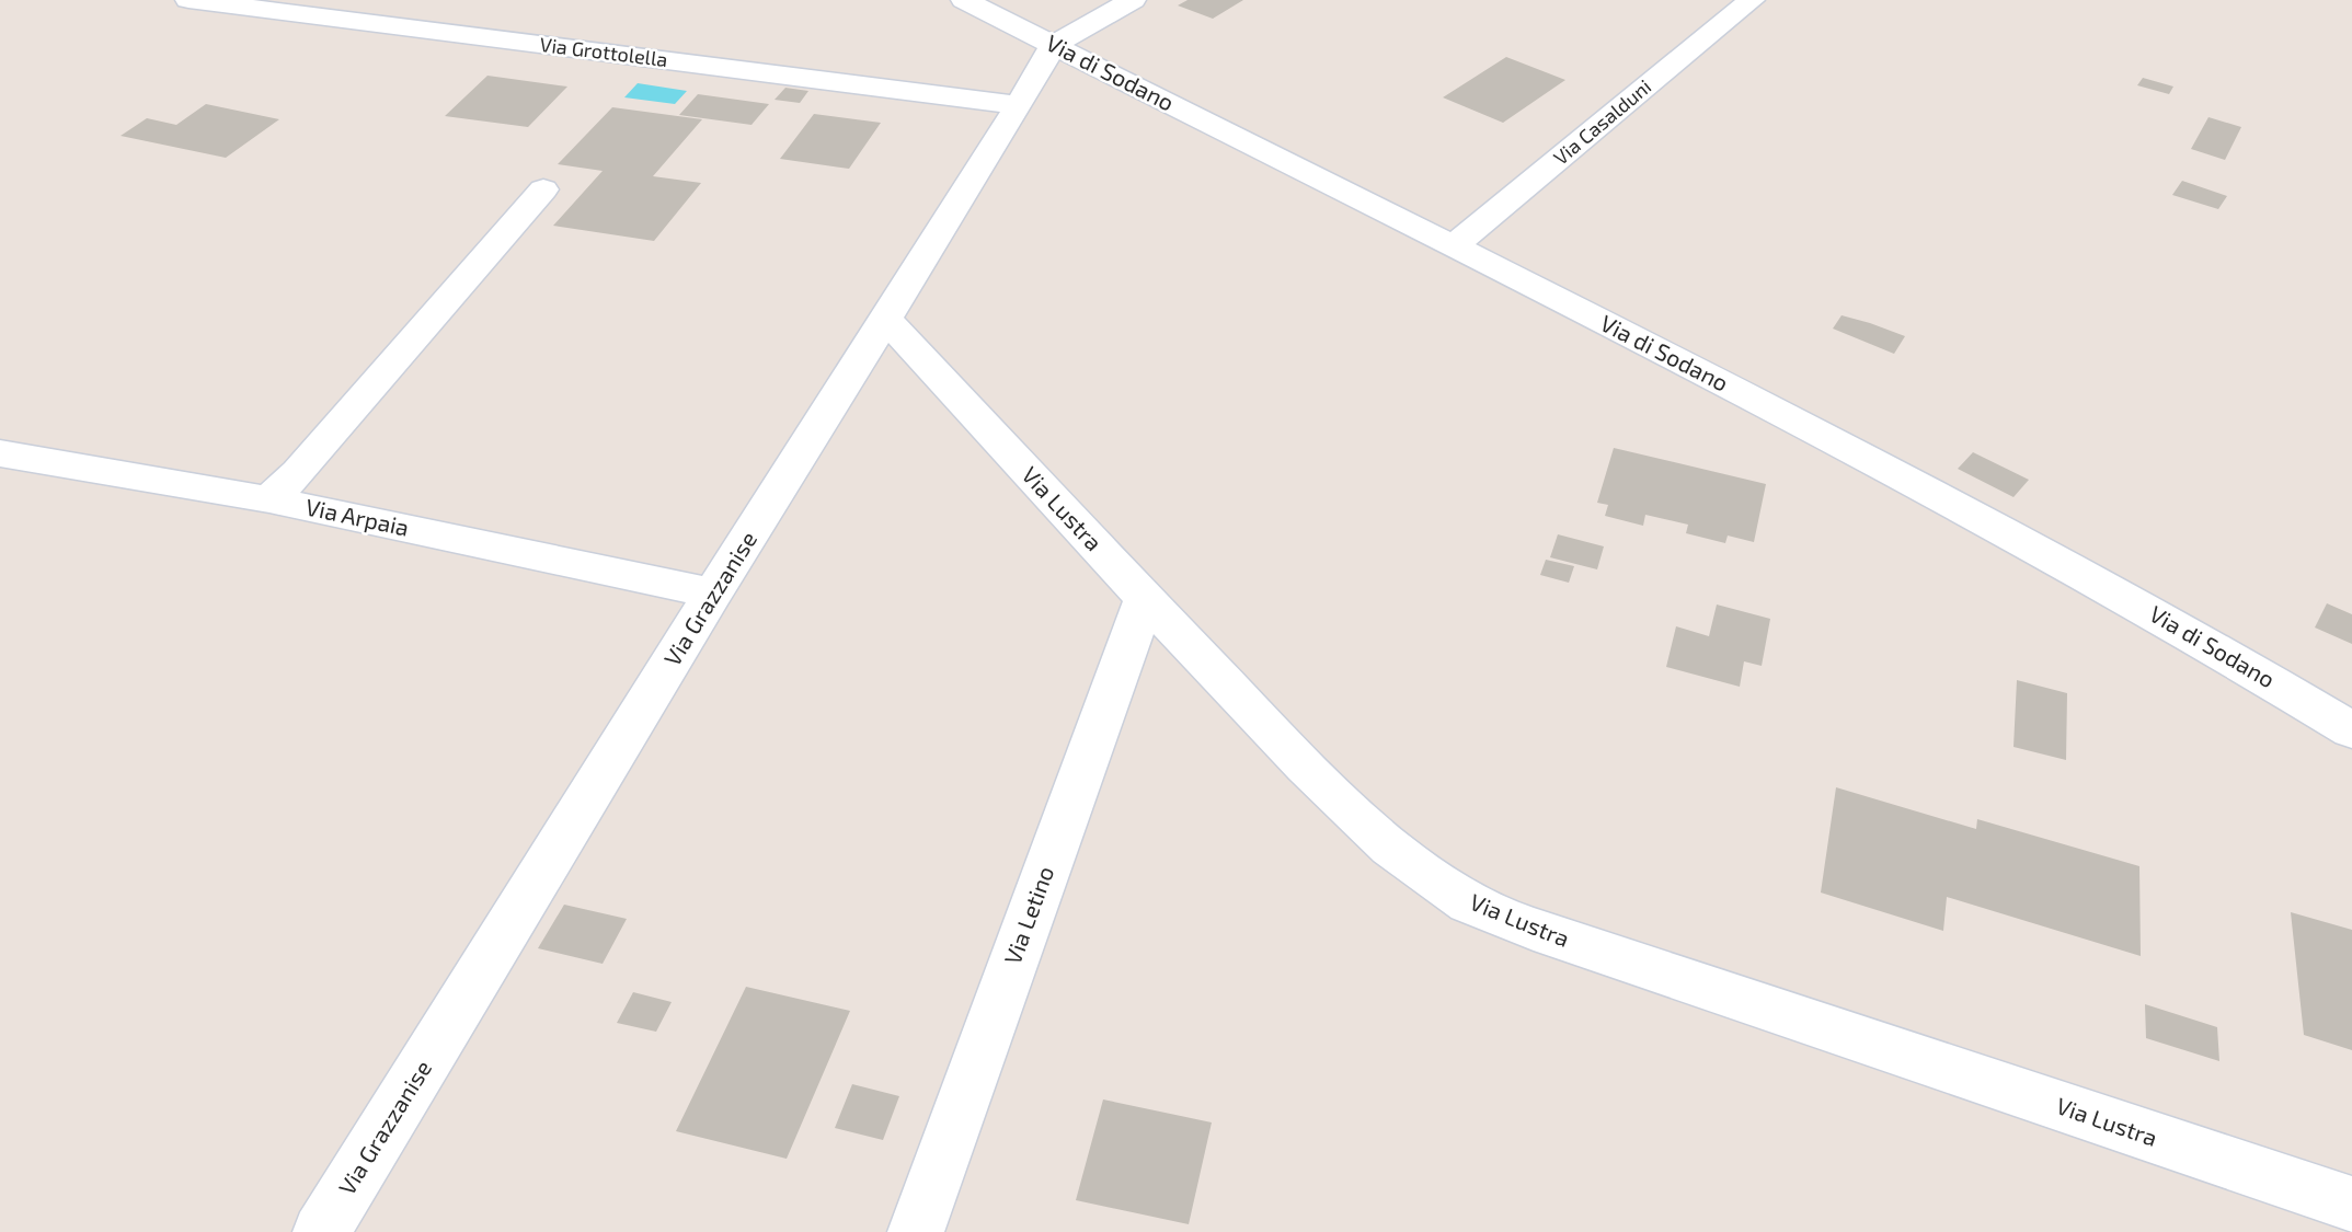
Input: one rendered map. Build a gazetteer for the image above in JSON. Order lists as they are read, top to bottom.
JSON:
{
  "streets": {
    "street": [
      "Via Grottolella",
      "Via di Sodano",
      "Via Casalduni",
      "Via Lustra",
      "Via Arpaia",
      "Via Grazzanise",
      "Via Letino"
    ]
  },
  "crossings": [
    ["Via Grottolella", "Via Grazzanise"],
    ["Via di Sodano", "Via Casalduni"],
    ["Via di Sodano", "Via Grazzanise"],
    ["Via Lustra", "Via Grazzanise"],
    ["Via Lustra", "Via Letino"],
    ["Via Arpaia", "Via Grazzanise"]
  ]
}
